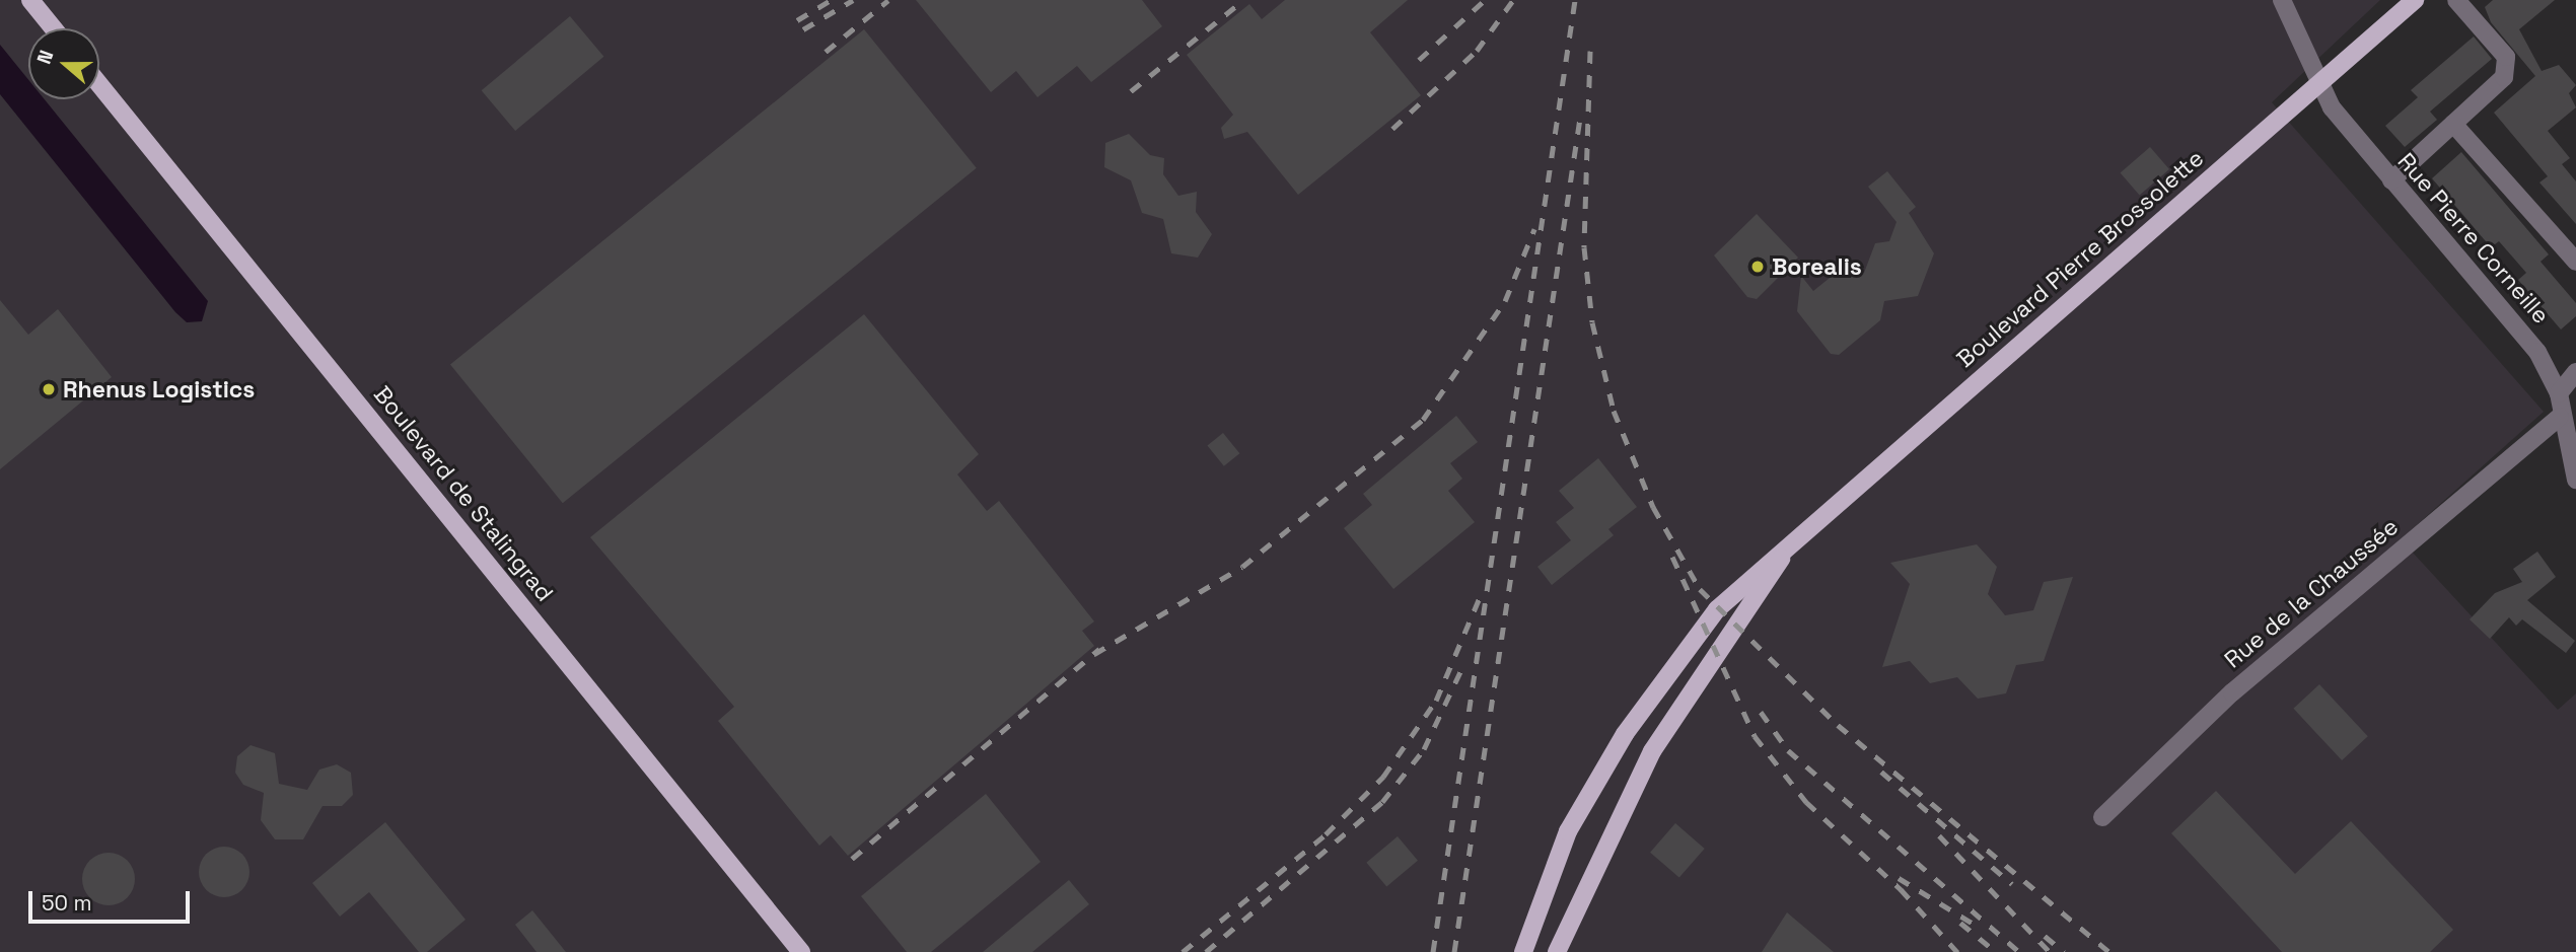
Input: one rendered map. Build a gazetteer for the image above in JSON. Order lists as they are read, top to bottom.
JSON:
{
  "streets": {
    "main road": ["Boulevard Pierre Brossolette", "Boulevard de Stalingrad"],
    "street": ["Rue Pierre Corneille", "Rue de la Chaussée"]
  },
  "crossings": [
    ["Rue Pierre Corneille", "Boulevard Pierre Brossolette"],
    ["Rue Pierre Corneille", "Rue de la Chaussée"]
  ],
  "places": ["Borealis", "Rhenus Logistics"],
  "scale_bar": "50 m",
  "north": "left"
}
